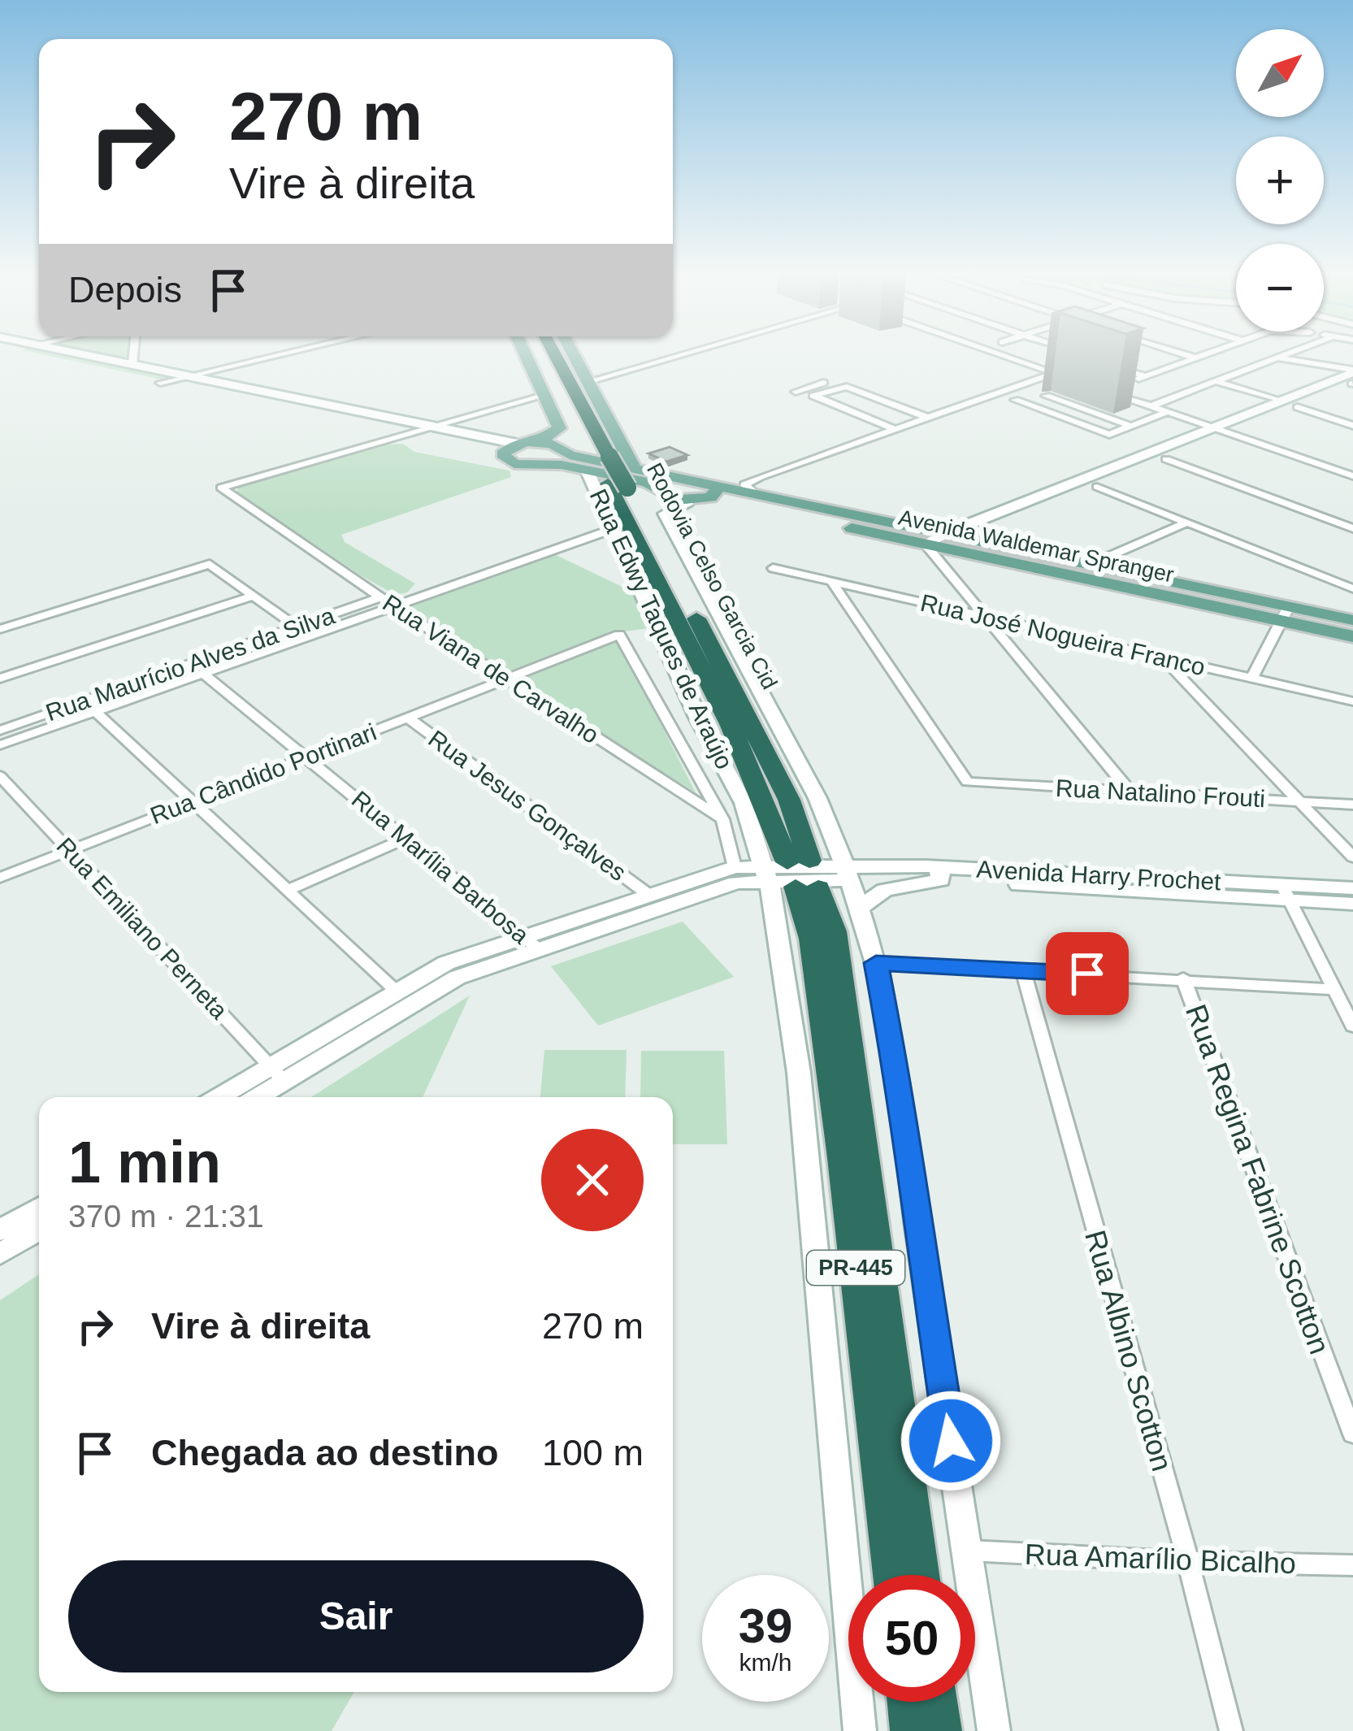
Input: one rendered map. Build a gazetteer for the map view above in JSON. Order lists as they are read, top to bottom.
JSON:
{
  "streets": {
    "highway": ["Rodovia Celso Garcia Cid", "PR-445"],
    "main road": ["Avenida Waldemar Spranger"],
    "street": [
      "Rua Edwy Taques de Araújo",
      "Rua José Nogueira Franco",
      "Rua Maurício Alves da Silva",
      "Rua Viana de Carvalho",
      "Rua Cândido Portinari",
      "Rua Natalino Frouti",
      "Rua Jesus Gonçalves",
      "Rua Marília Barbosa",
      "Avenida Harry Prochet",
      "Rua Emiliano Perneta",
      "Rua Regina Fabrine Scotton",
      "Rua Albino Scotton",
      "Rua Amarílio Bicalho"
    ]
  },
  "crossings": [
    ["Avenida Waldemar Spranger", "Rodovia Celso Garcia Cid"],
    ["Rodovia Celso Garcia Cid", "Rua Edwy Taques de Araújo"],
    ["Rodovia Celso Garcia Cid", "Avenida Harry Prochet"],
    ["Rua José Nogueira Franco", "Rua Natalino Frouti"],
    ["Rua Maurício Alves da Silva", "Rua Viana de Carvalho"],
    ["Rua Viana de Carvalho", "Rua Cândido Portinari"],
    ["Rua Cândido Portinari", "Rua Jesus Gonçalves"],
    ["Rua Cândido Portinari", "Rua Marília Barbosa"],
    ["Rua Cândido Portinari", "Rua Emiliano Perneta"],
    ["Rua Albino Scotton", "Rua Amarílio Bicalho"]
  ],
  "north": "top right",
  "page": {
    "map_buttons": ["+", "−"],
    "turn": ["270 m", "Vire à direita"],
    "then": "Depois",
    "heading": ["1 min", "370 m · 21:31"],
    "list": [
      {
        "name": "Vire à direita",
        "value": "270 m"
      },
      {
        "name": "Chegada ao destino",
        "value": "100 m"
      }
    ],
    "buttons": "Sair",
    "speed": "39 km/h",
    "limit": "50"
  }
}
